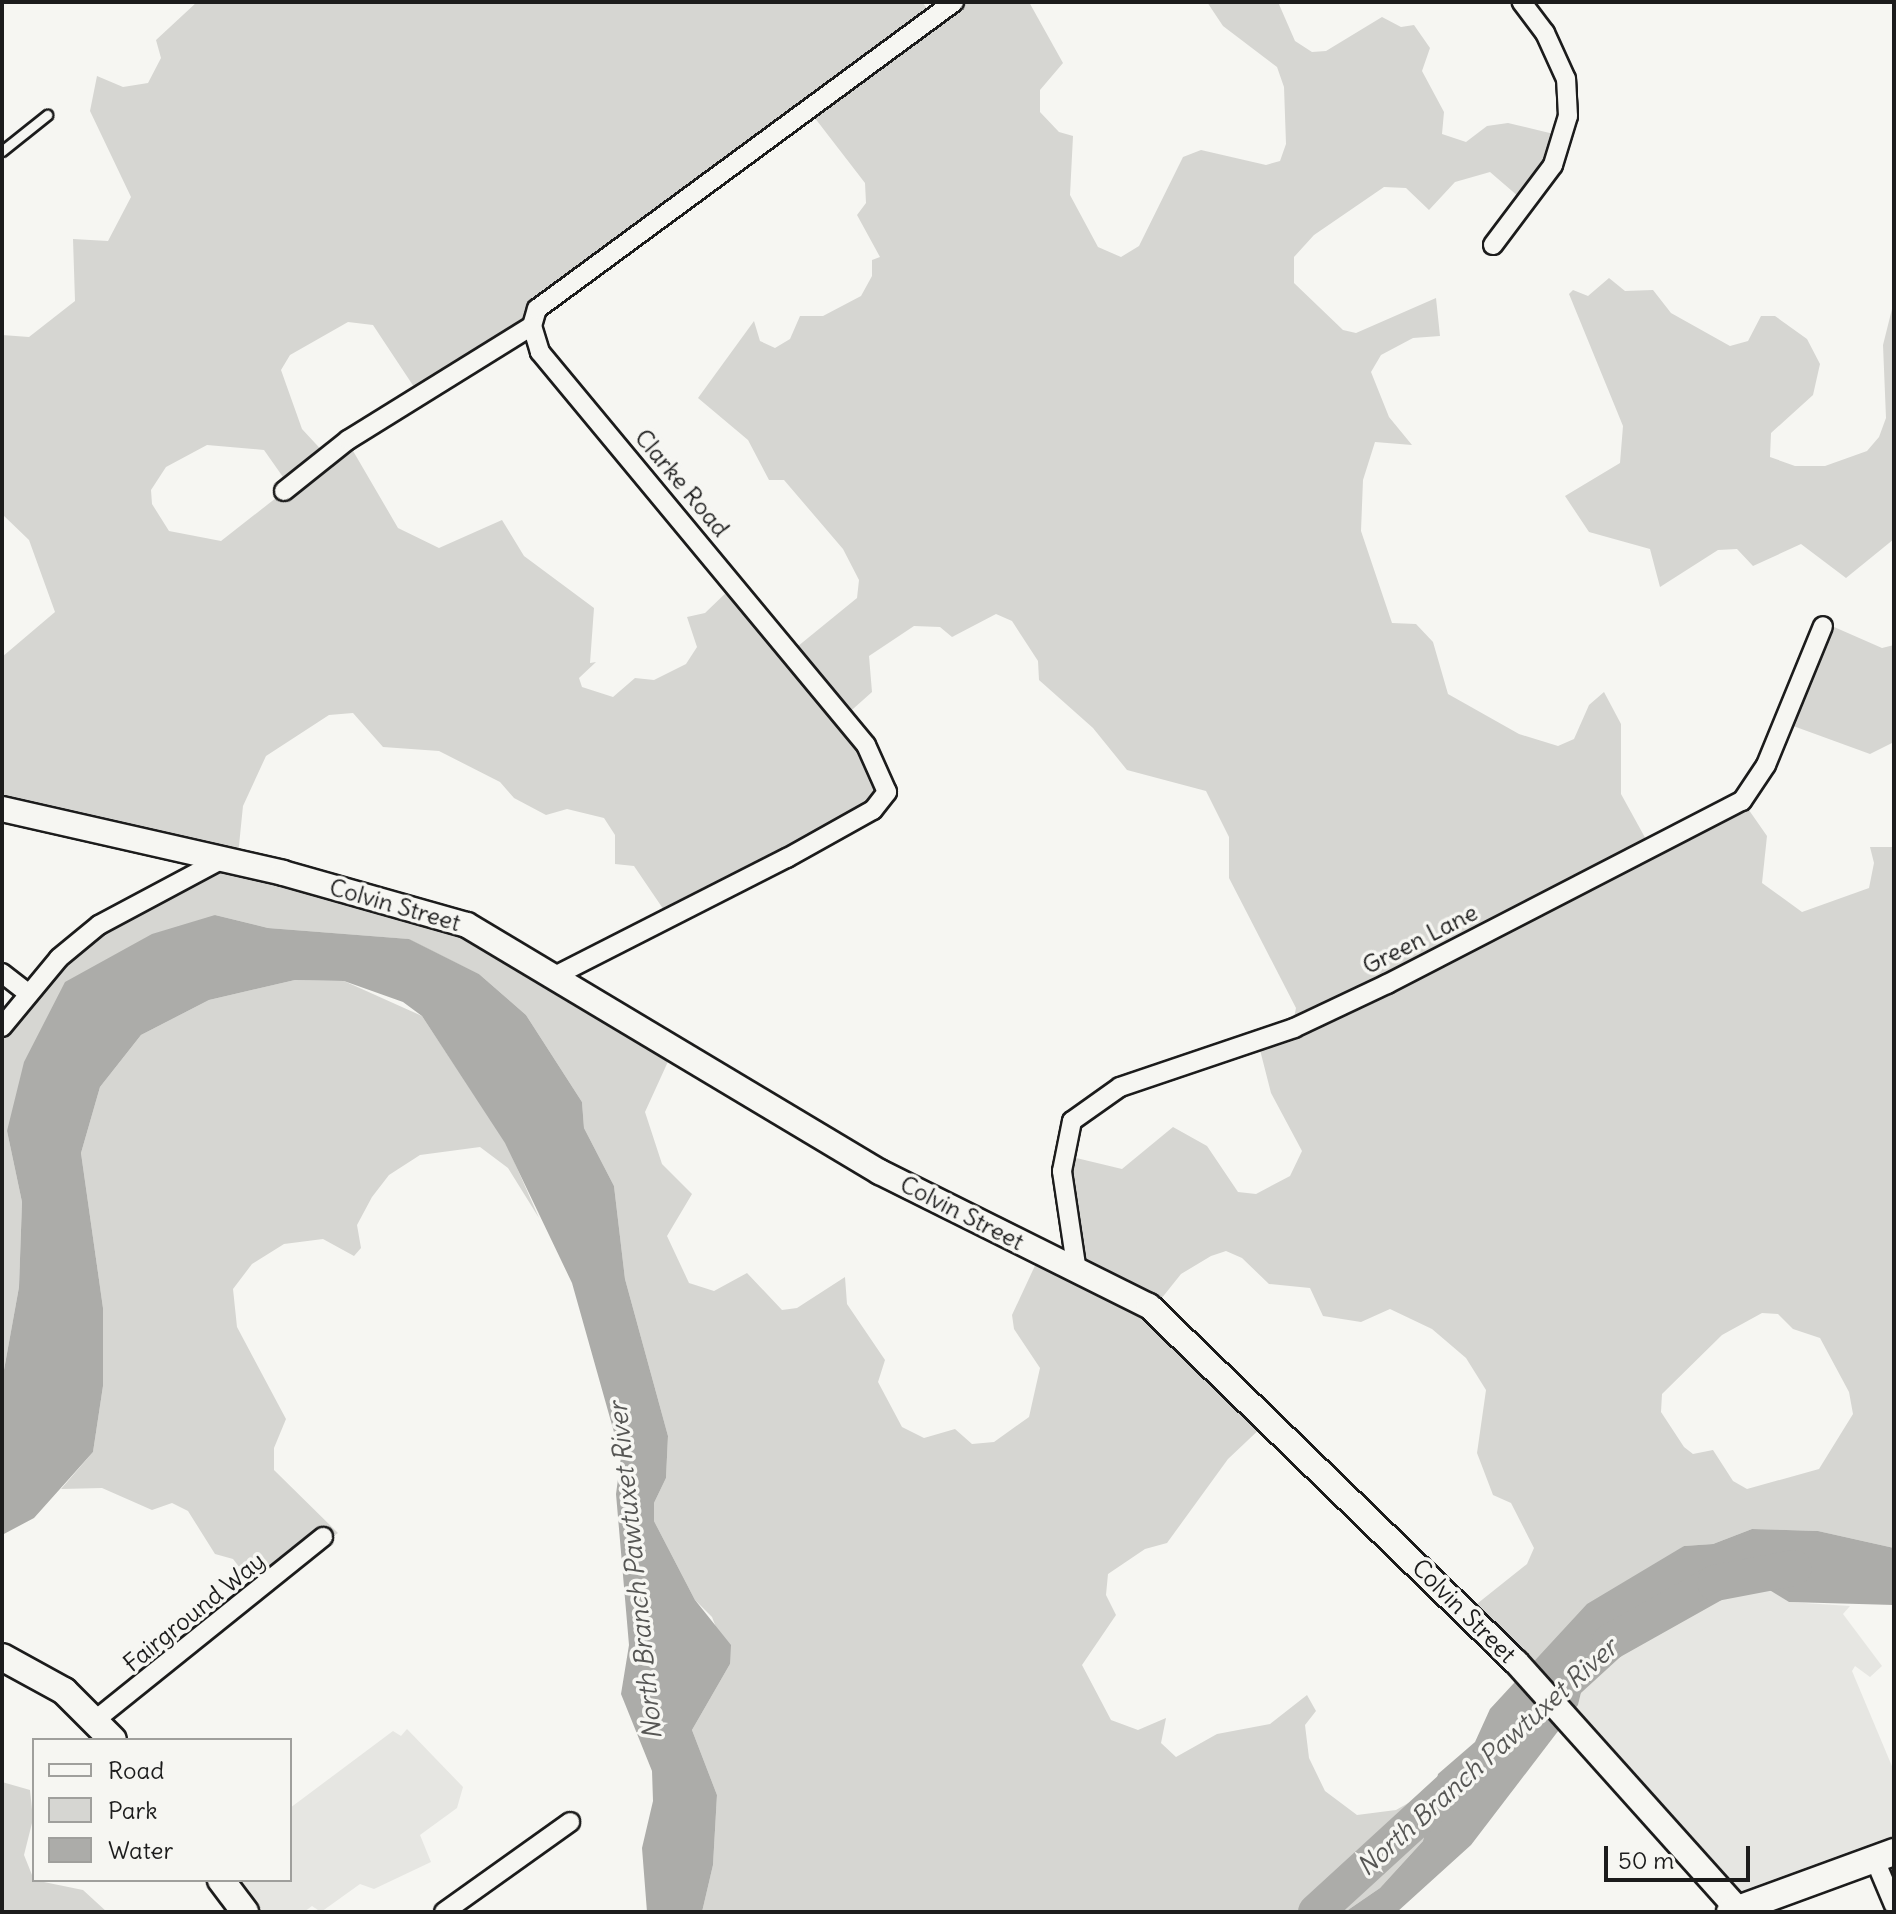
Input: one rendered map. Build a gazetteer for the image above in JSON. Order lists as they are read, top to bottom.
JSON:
{
  "streets": {
    "street": [
      "Clarke Road",
      "Colvin Street",
      "Green Lane",
      "Fairground Way"
    ]
  },
  "crossings": [
    ["Clarke Road", "Colvin Street"],
    ["Colvin Street", "Green Lane"]
  ],
  "water": ["North Branch Pawtuxet River"],
  "legend": ["Road", "Park", "Water"],
  "scale_bar": "50 m"
}
